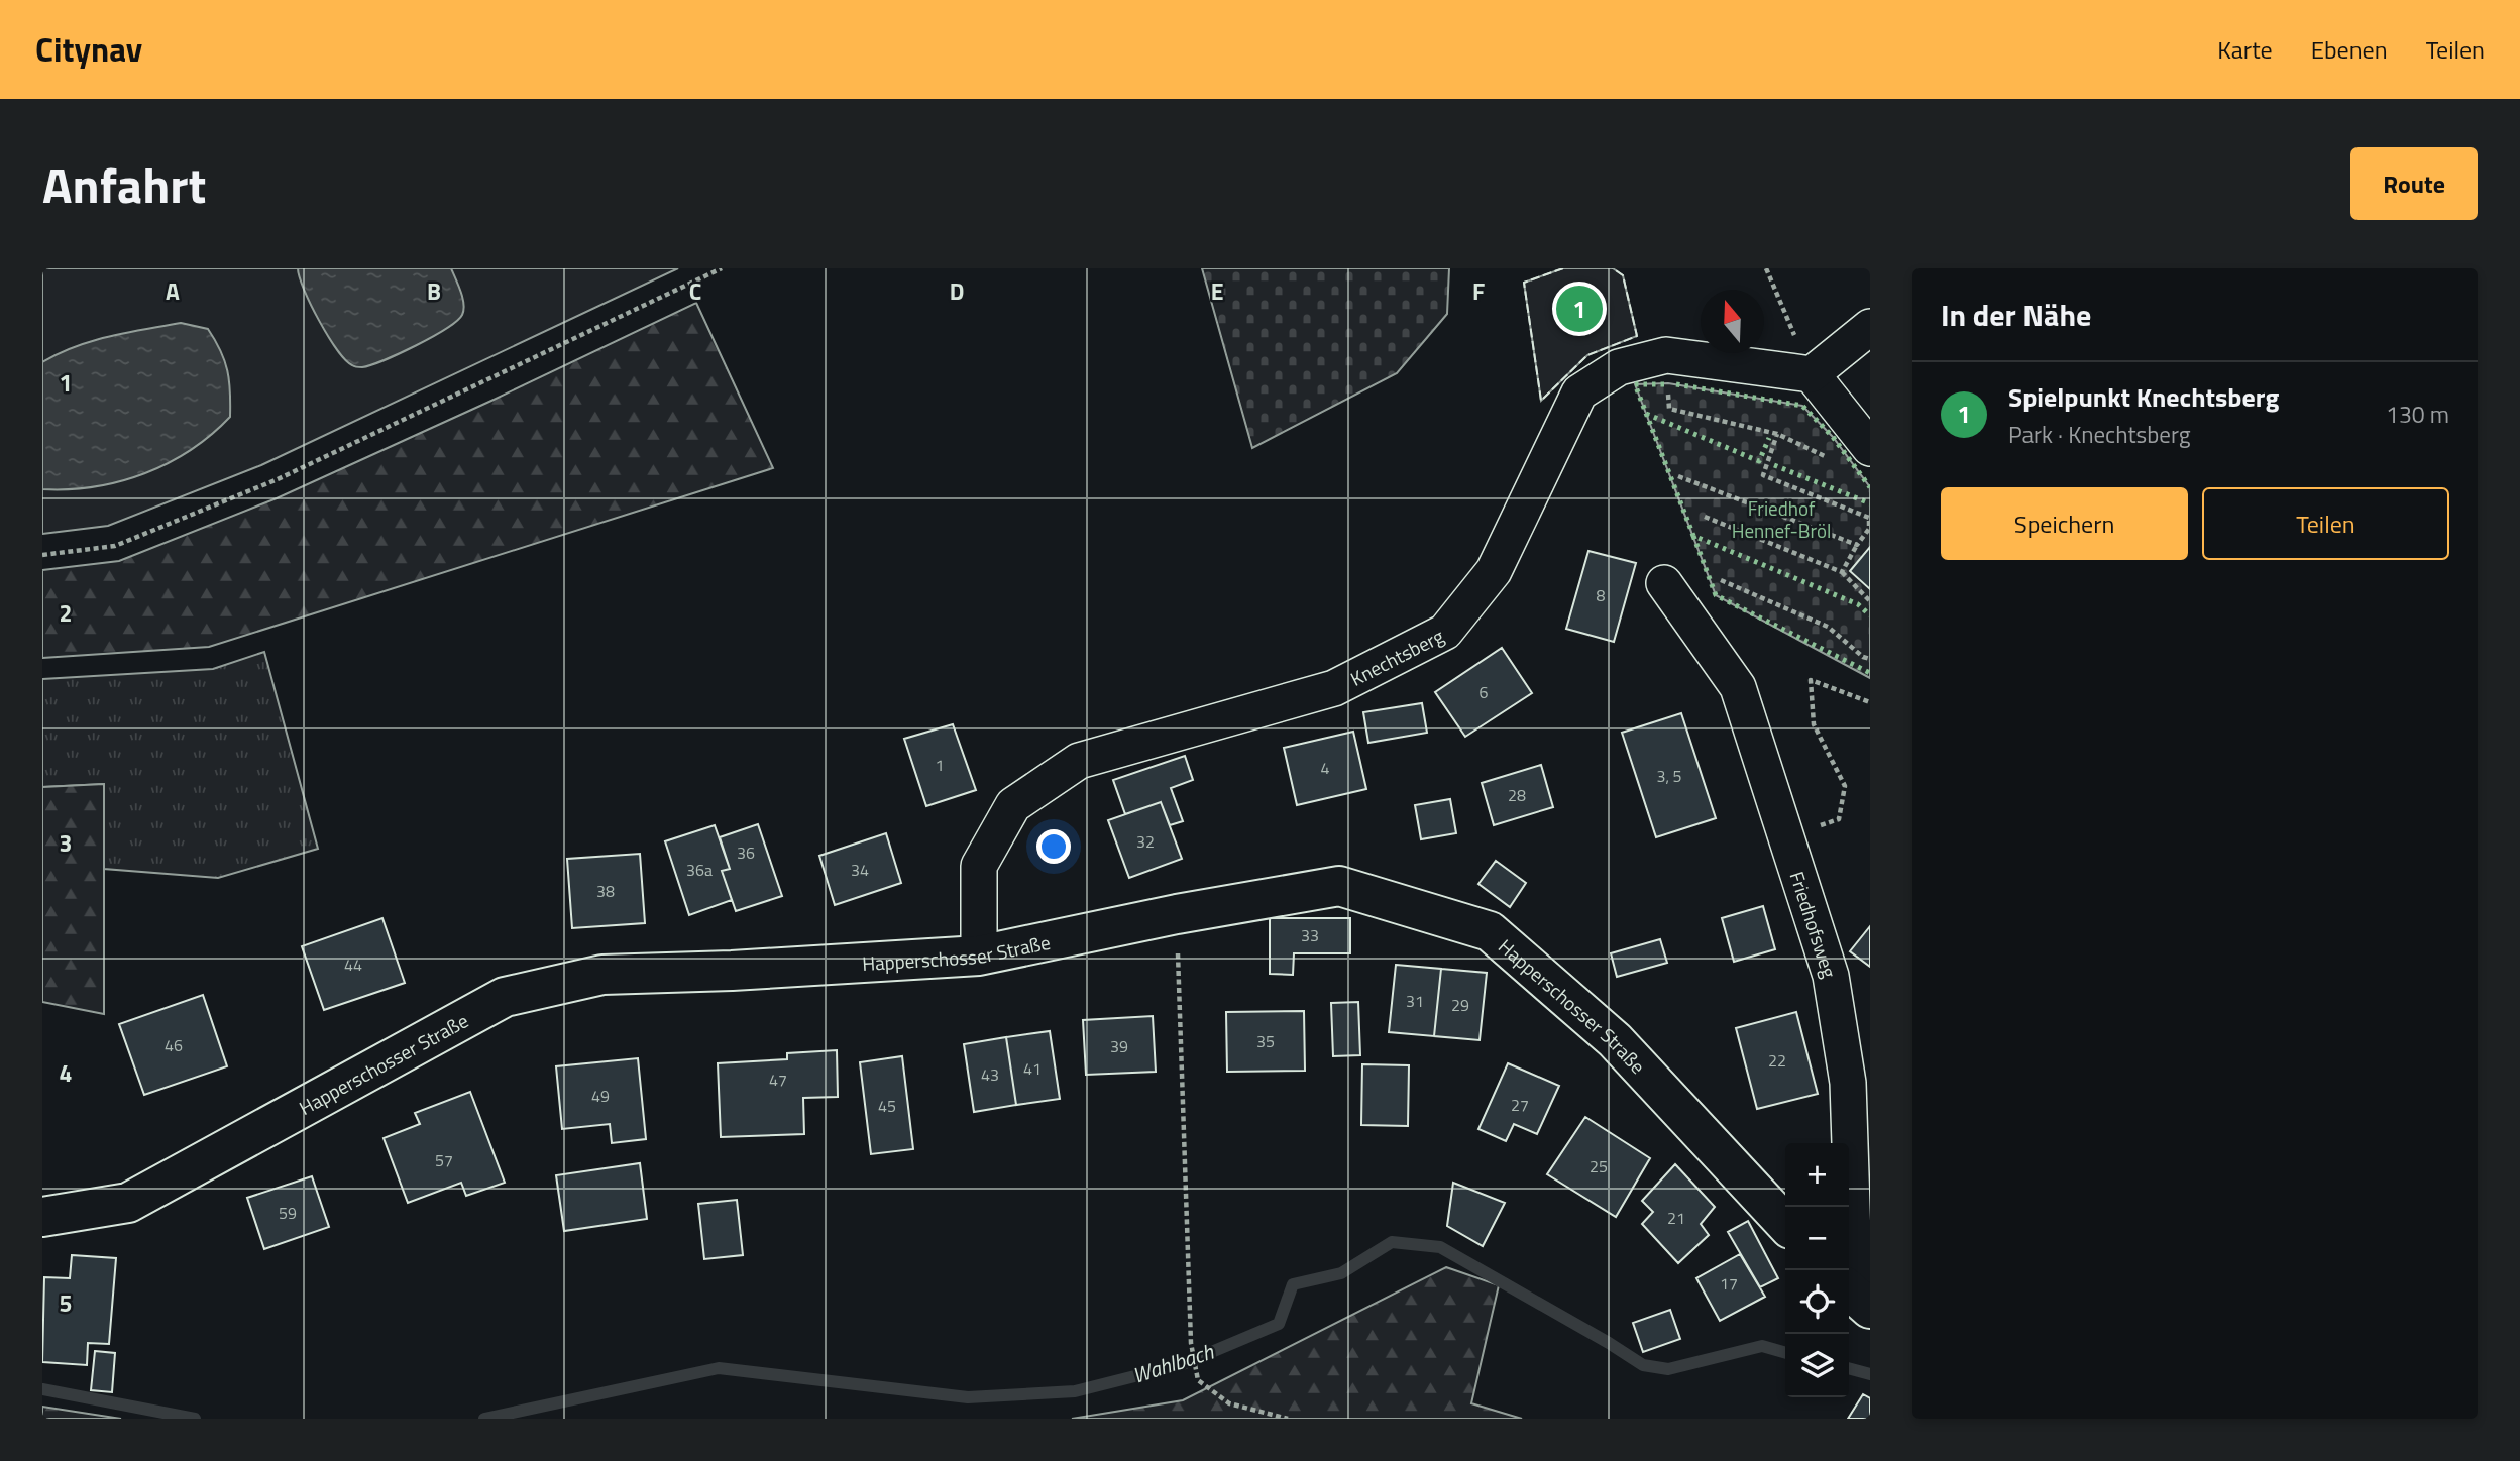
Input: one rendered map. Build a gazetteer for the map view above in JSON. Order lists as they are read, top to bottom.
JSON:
{
  "streets": {
    "street": ["Knechtsberg", "Friedhofsweg", "Happerschosser Straße"]
  },
  "crossings": [
    ["Knechtsberg", "Happerschosser Straße"]
  ],
  "water": ["Wahlbach"],
  "parks": ["Friedhof Hennef-Bröl"],
  "house_numbers": [
    "8",
    "6",
    "1",
    "4",
    "3, 5",
    "28",
    "32",
    "36",
    "36a",
    "34",
    "38",
    "33",
    "44",
    "31",
    "29",
    "35",
    "46",
    "39",
    "22",
    "41",
    "43",
    "47",
    "49",
    "27",
    "45",
    "57",
    "25",
    "59",
    "21",
    "17"
  ],
  "north": "top",
  "page": {
    "header": "Citynav",
    "nav": ["Karte", "Ebenen", "Teilen"],
    "title": "Anfahrt",
    "buttons": [
      "Route",
      ["Speichern", "Teilen"]
    ],
    "heading": "In der Nähe",
    "pins": "1",
    "list": [
      {
        "mark": "1",
        "name": "Spielpunkt Knechtsberg",
        "note": "Park · Knechtsberg",
        "value": "130 m"
      }
    ],
    "map_buttons": ["+", "−"]
  },
  "grid": {
    "columns": [
      "A",
      "B",
      "C",
      "D",
      "E",
      "F"
    ],
    "rows": [
      "1",
      "2",
      "3",
      "4",
      "5"
    ]
  }
}
